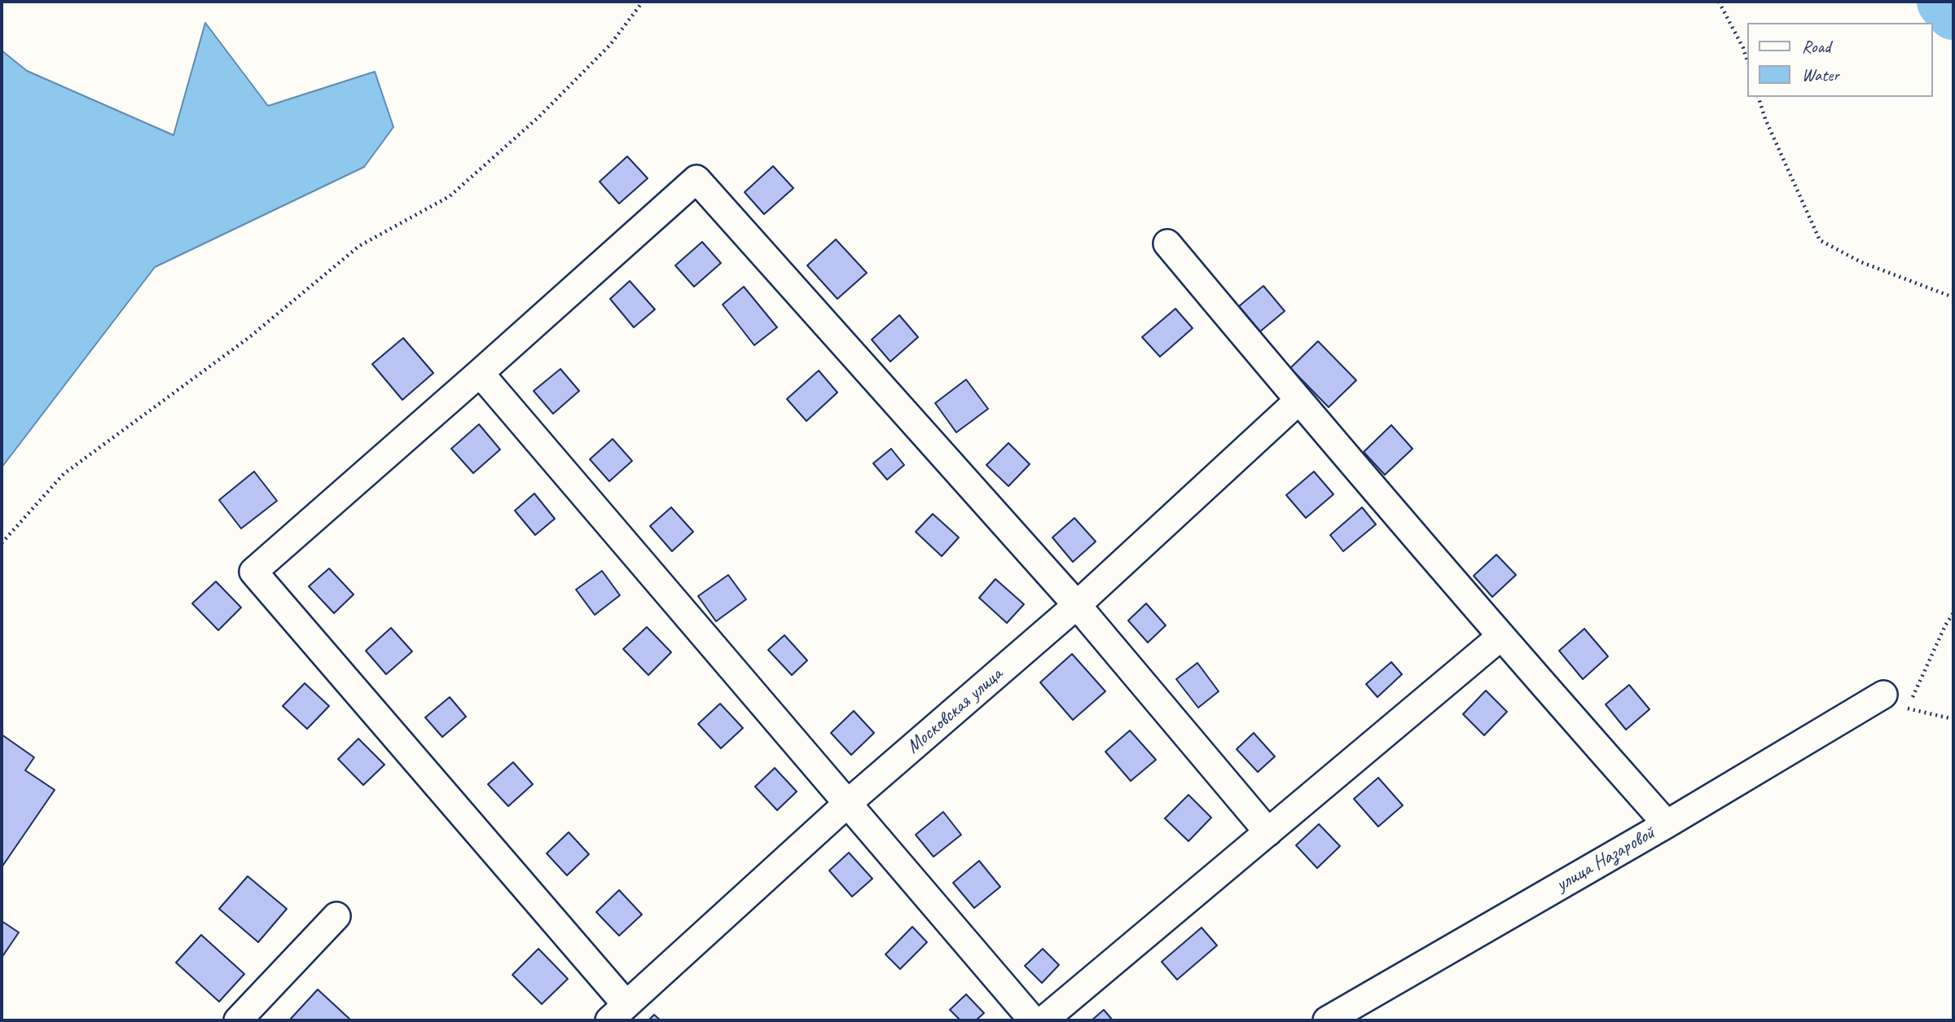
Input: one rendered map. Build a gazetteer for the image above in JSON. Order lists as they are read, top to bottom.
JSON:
{
  "streets": {
    "street": ["Московская улица", "улица Назаровой"]
  },
  "legend": ["Road", "Water"]
}
